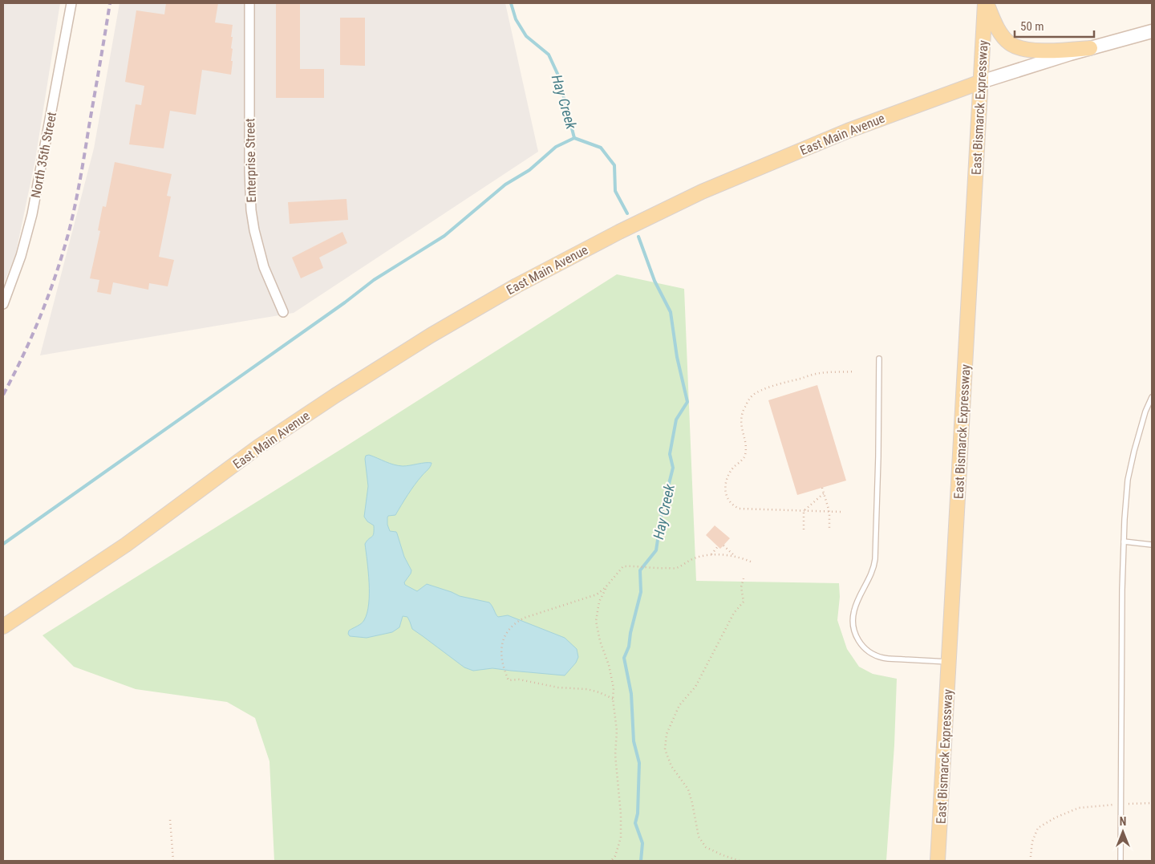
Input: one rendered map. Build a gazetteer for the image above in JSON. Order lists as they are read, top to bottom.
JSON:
{
  "streets": {
    "main road": ["East Bismarck Expressway", "East Main Avenue"],
    "street": ["North 35th Street", "Enterprise Street"]
  },
  "crossings": [
    ["East Bismarck Expressway", "East Main Avenue"]
  ],
  "water": ["Hay Creek"],
  "scale_bar": "50 m",
  "north": "top"
}
